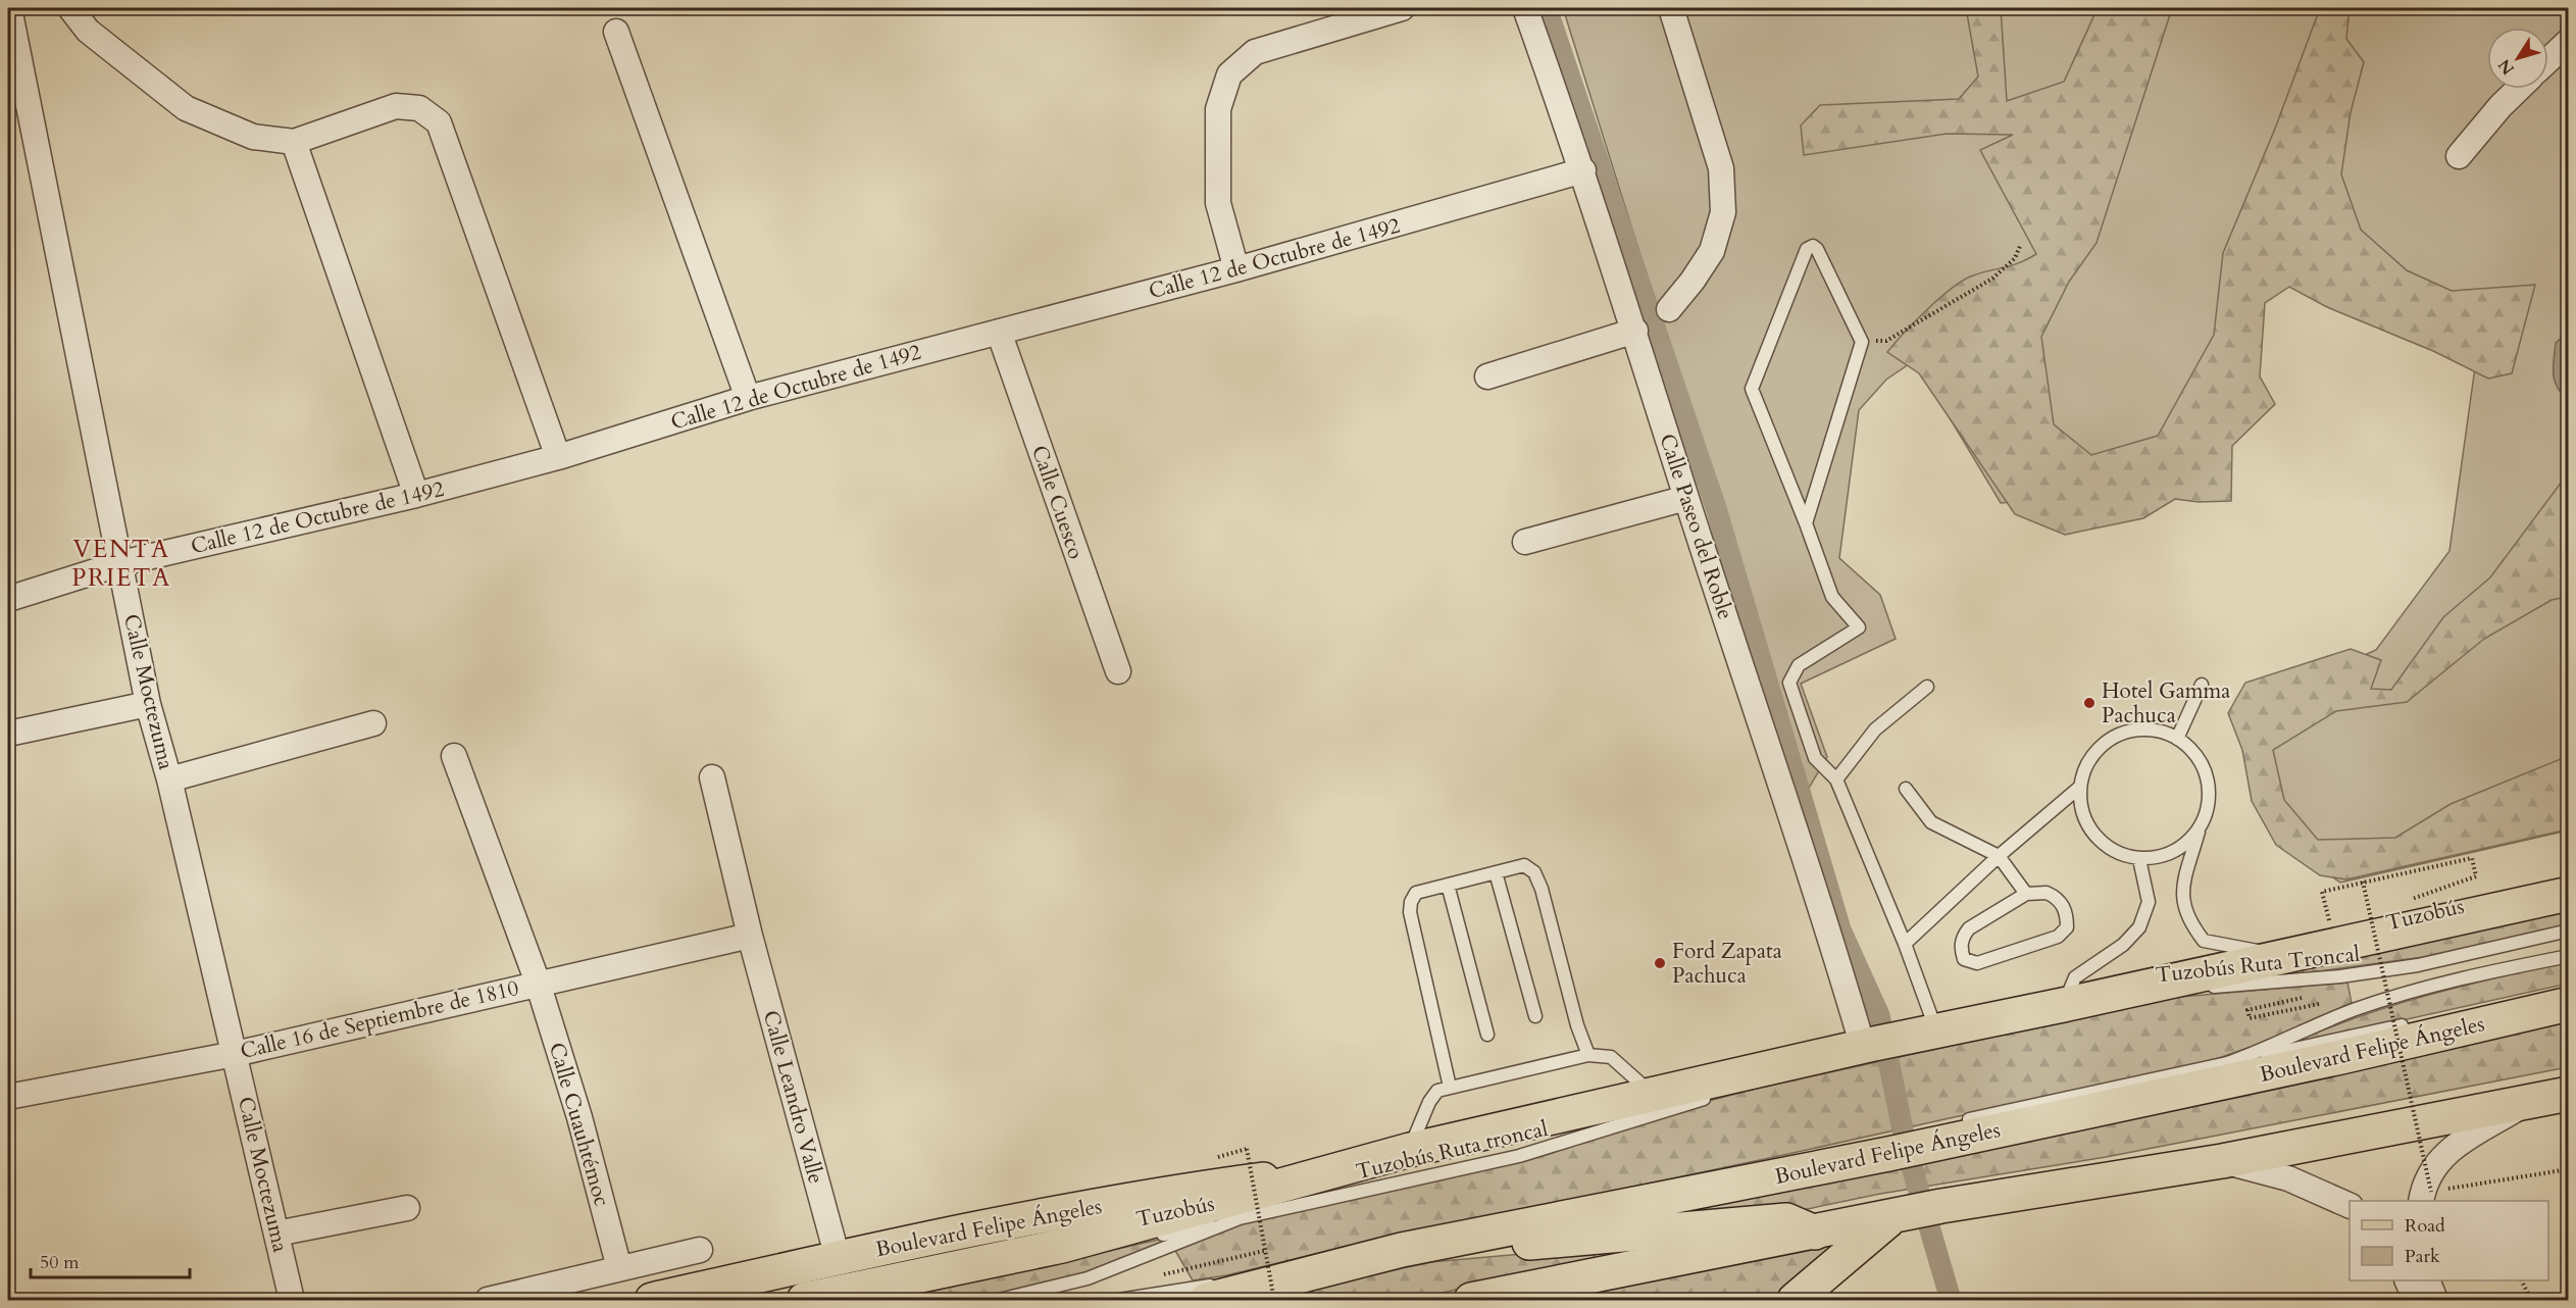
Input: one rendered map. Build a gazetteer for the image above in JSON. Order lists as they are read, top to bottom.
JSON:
{
  "streets": {
    "main road": ["Boulevard Felipe Ángeles"],
    "street": [
      "Calle 12 de Octubre de 1492",
      "Calle Cuesco",
      "Calle Paseo del Roble",
      "Calle Moctezuma",
      "Calle 16 de Septiembre de 1810",
      "Calle Leandro Valle",
      "Calle Cuauhtémoc"
    ],
    "lane": ["Tuzobús", "Tuzobús Ruta Troncal", "Tuzobús Ruta troncal"]
  },
  "crossings": [
    ["Calle 12 de Octubre de 1492", "Calle Cuesco"],
    ["Calle 12 de Octubre de 1492", "Calle Paseo del Roble"],
    ["Calle 12 de Octubre de 1492", "Calle Moctezuma"],
    ["Calle Paseo del Roble", "Tuzobús Ruta Troncal"],
    ["Calle Paseo del Roble", "Boulevard Felipe Ángeles"],
    ["Calle Moctezuma", "Calle 16 de Septiembre de 1810"],
    ["Tuzobús", "Tuzobús Ruta Troncal"],
    ["Tuzobús", "Tuzobús Ruta troncal"],
    ["Tuzobús Ruta Troncal", "Boulevard Felipe Ángeles"],
    ["Calle 16 de Septiembre de 1810", "Calle Leandro Valle"],
    ["Calle 16 de Septiembre de 1810", "Calle Cuauhtémoc"],
    ["Boulevard Felipe Ángeles", "Calle Leandro Valle"]
  ],
  "districts": ["VENTA PRIETA"],
  "places": ["Hotel Gamma Pachuca", "Ford Zapata Pachuca"],
  "legend": ["Road", "Park"],
  "scale_bar": "50 m",
  "north": "bottom left"
}
